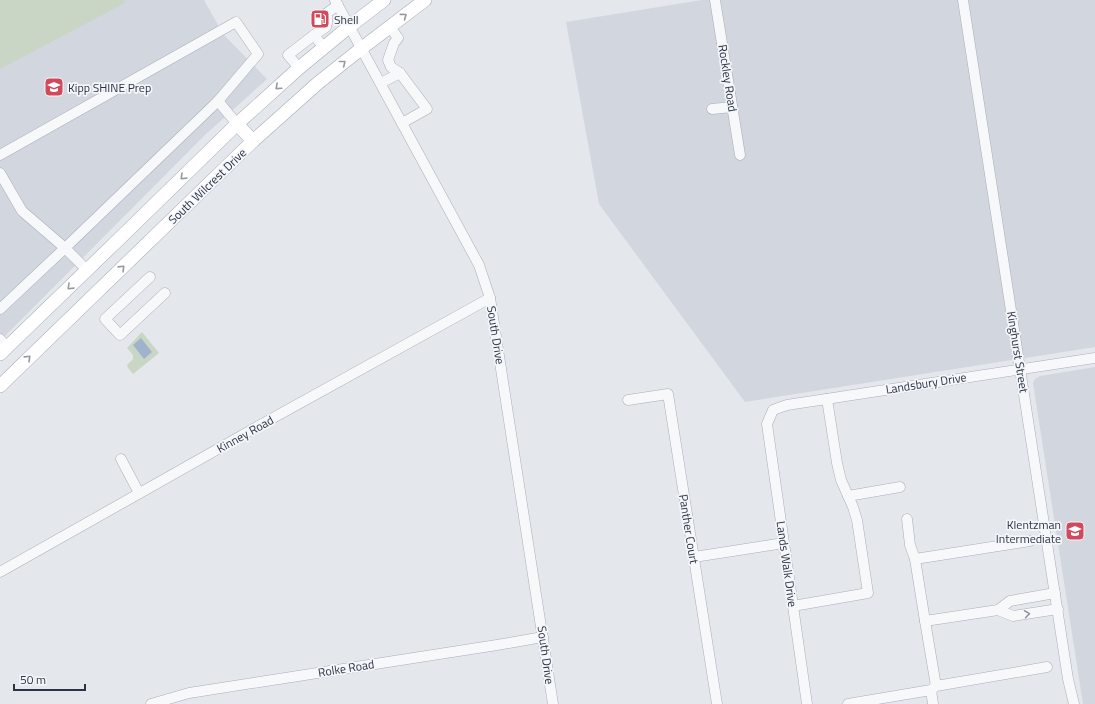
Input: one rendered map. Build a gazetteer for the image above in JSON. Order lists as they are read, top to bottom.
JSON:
{
  "streets": {
    "main road": ["South Wilcrest Drive"],
    "street": [
      "Rockley Road",
      "South Drive",
      "Kinghurst Street",
      "Landsbury Drive",
      "Kinney Road",
      "Panther Court",
      "Lands Walk Drive",
      "Rolke Road"
    ]
  },
  "crossings": [
    ["South Wilcrest Drive", "South Drive"],
    ["South Drive", "Kinney Road"],
    ["South Drive", "Rolke Road"],
    ["Kinghurst Street", "Landsbury Drive"],
    ["Landsbury Drive", "Lands Walk Drive"]
  ],
  "places": {
    "fuel station": ["Shell"],
    "school or university": ["Kipp SHINE Prep", "Klentzman Intermediate"]
  },
  "scale_bar": "50 m"
}
